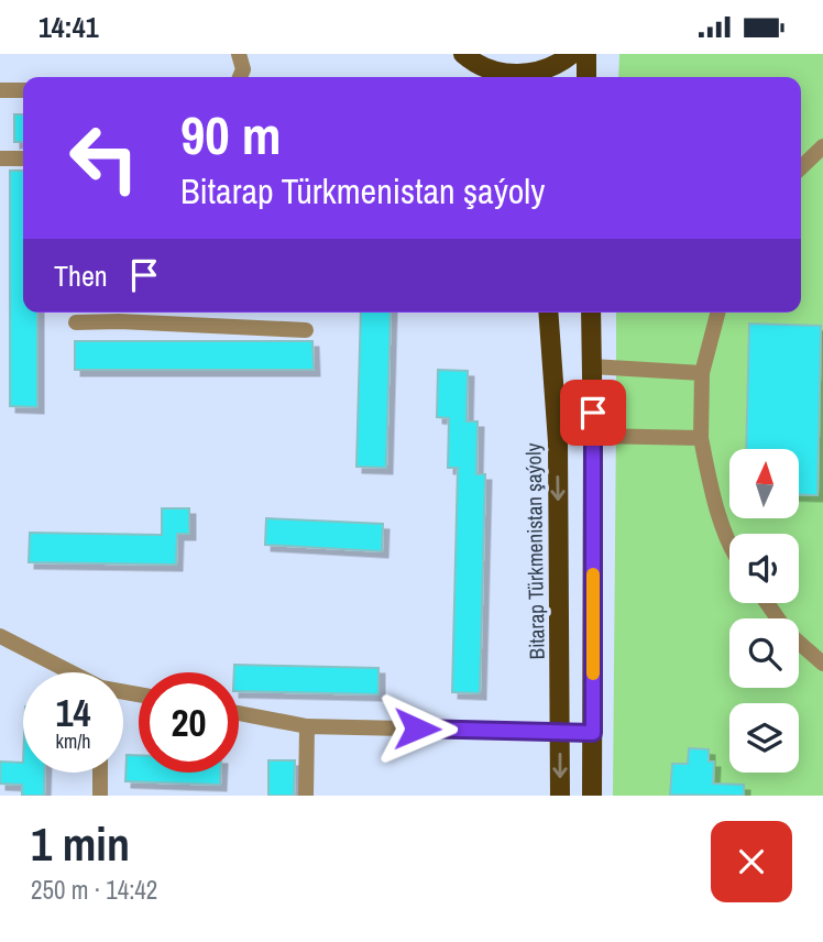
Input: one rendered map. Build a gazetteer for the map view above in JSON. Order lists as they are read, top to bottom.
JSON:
{
  "streets": {
    "main road": ["Bitarap Türkmenistan şaýoly"]
  },
  "north": "top",
  "page": {
    "status": "14:41",
    "turn": ["90 m", "Bitarap Türkmenistan şaýoly"],
    "then": "Then",
    "speed": "14 km/h",
    "limit": "20",
    "heading": ["1 min", "250 m · 14:42"]
  }
}
